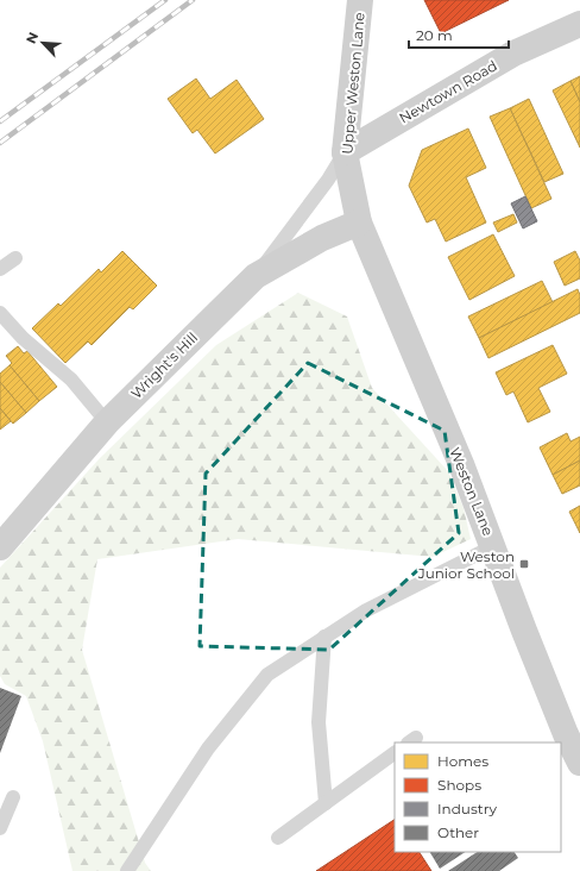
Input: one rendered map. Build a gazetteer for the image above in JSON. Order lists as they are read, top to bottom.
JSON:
{
  "streets": {
    "street": [
      "Upper Weston Lane",
      "Newtown Road",
      "Wright's Hill",
      "Weston Lane"
    ]
  },
  "crossings": [
    ["Upper Weston Lane", "Newtown Road"],
    ["Upper Weston Lane", "Wright's Hill"],
    ["Upper Weston Lane", "Weston Lane"],
    ["Wright's Hill", "Weston Lane"]
  ],
  "places": {
    "transit": ["Weston Junior School"]
  },
  "legend": [
    "Homes",
    "Shops",
    "Industry",
    "Other"
  ],
  "scale_bar": "20 m",
  "north": "top left"
}
